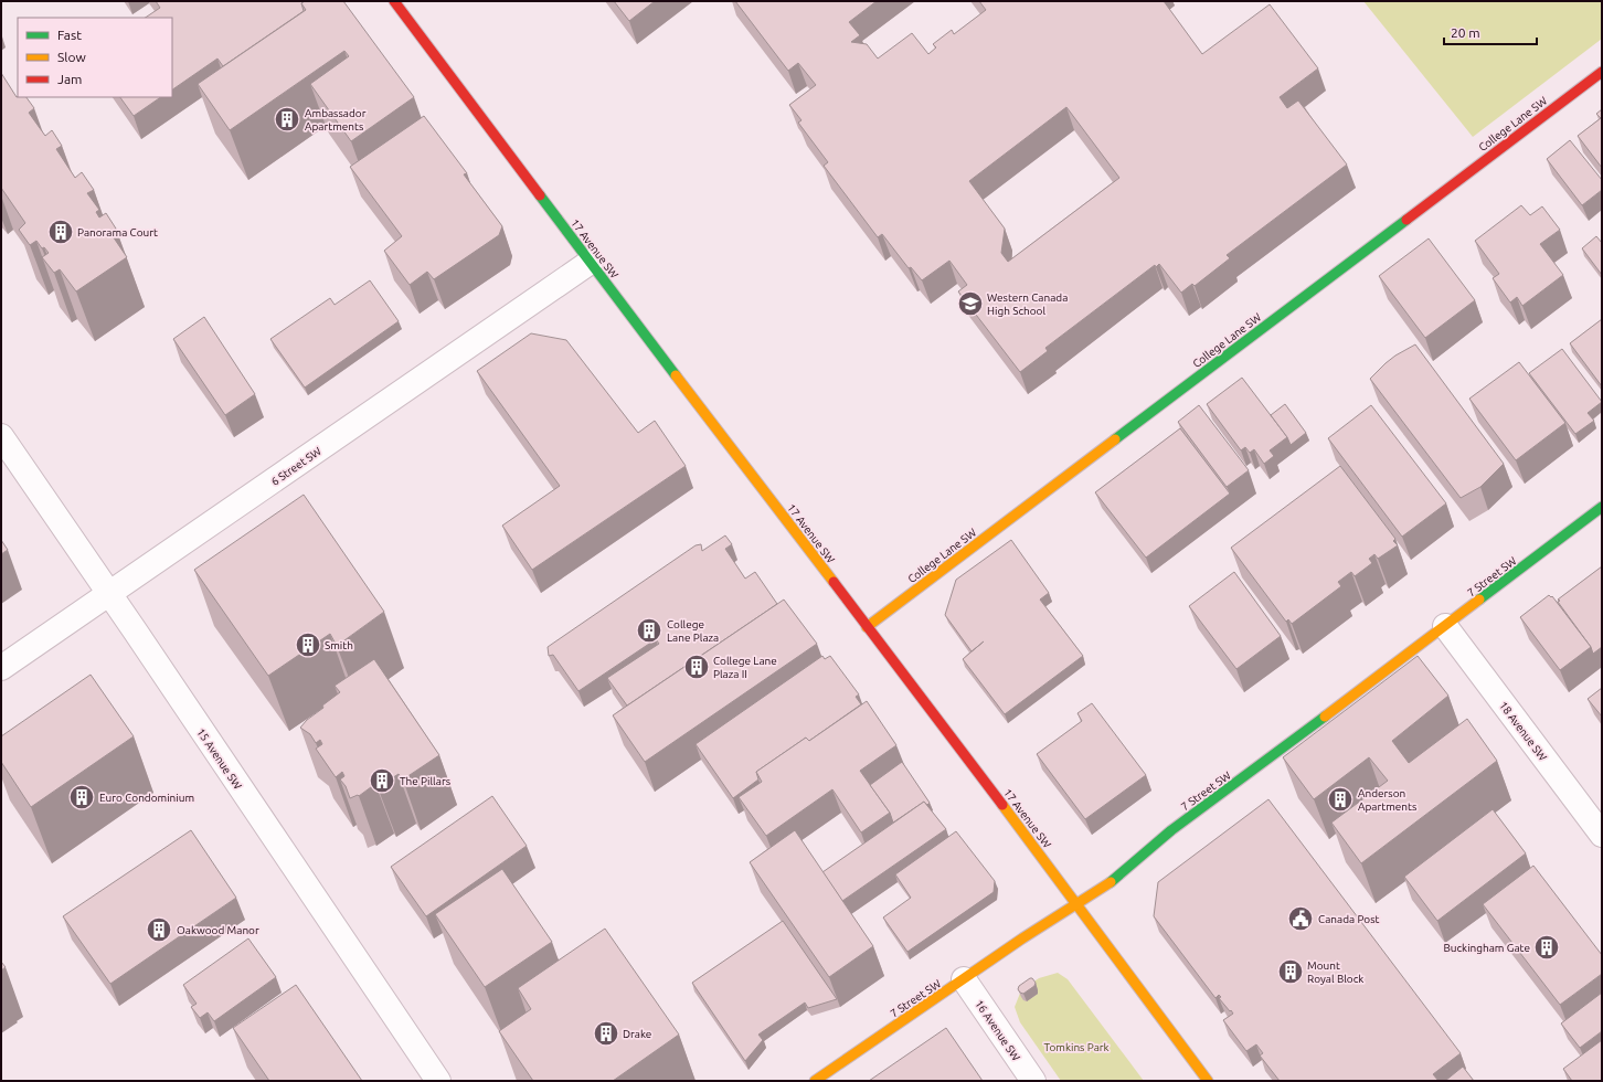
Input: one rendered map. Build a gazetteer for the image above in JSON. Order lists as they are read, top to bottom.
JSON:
{
  "streets": {
    "street": [
      "College Lane SW",
      "17 Avenue SW",
      "6 Street SW",
      "7 Street SW",
      "18 Avenue SW",
      "15 Avenue SW",
      "16 Avenue SW"
    ]
  },
  "crossings": [
    ["College Lane SW", "17 Avenue SW"],
    ["17 Avenue SW", "6 Street SW"],
    ["17 Avenue SW", "7 Street SW"],
    ["6 Street SW", "15 Avenue SW"],
    ["7 Street SW", "18 Avenue SW"],
    ["7 Street SW", "16 Avenue SW"]
  ],
  "parks": ["Tomkins Park"],
  "places": {
    "building": [
      "Ambassador Apartments",
      "Panorama Court",
      "College Lane Plaza",
      "Smith",
      "College Lane Plaza II",
      "The Pillars",
      "Euro Condominium",
      "Anderson Apartments",
      "Oakwood Manor",
      "Buckingham Gate",
      "Mount Royal Block",
      "Drake"
    ],
    "school or university": ["Western Canada High School"],
    "public building": ["Canada Post"]
  },
  "legend": ["Fast", "Slow", "Jam"],
  "scale_bar": "20 m"
}
